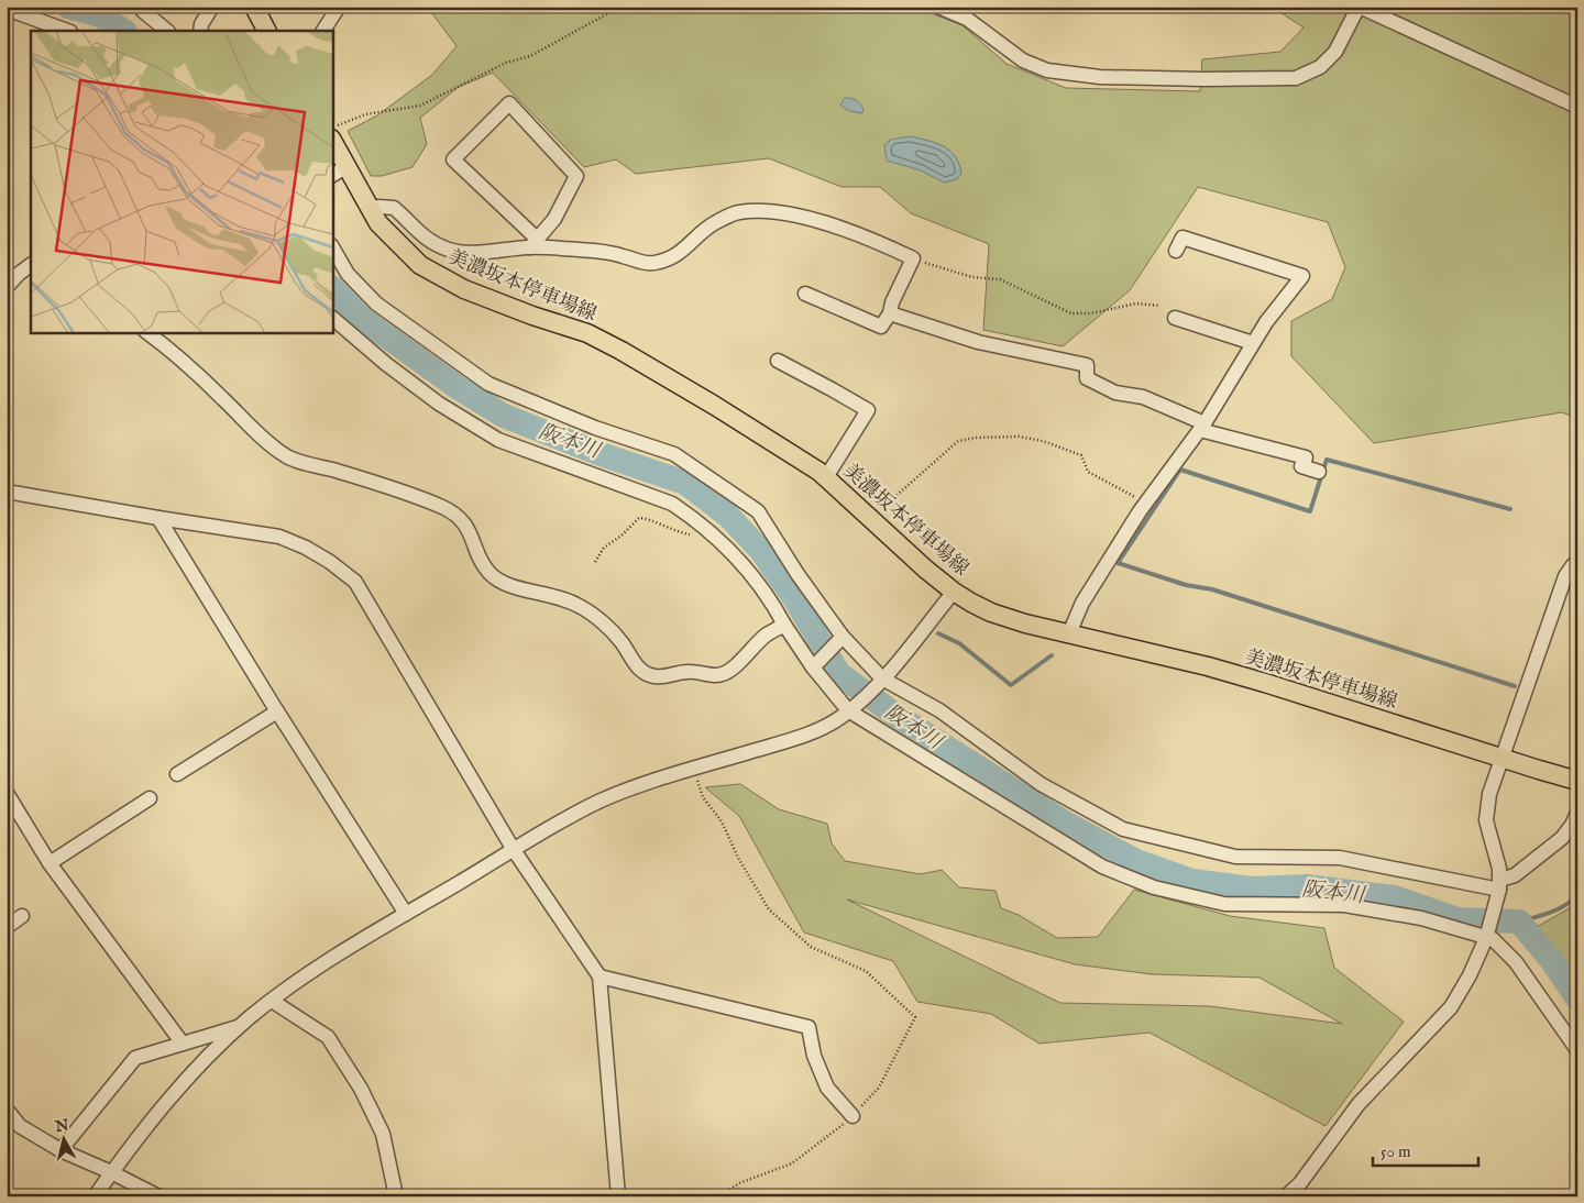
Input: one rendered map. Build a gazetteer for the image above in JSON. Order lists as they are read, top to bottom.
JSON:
{
  "streets": {
    "main road": ["美濃坂本停車場線"]
  },
  "water": ["阪本川"],
  "scale_bar": "50 m",
  "north": "top"
}
